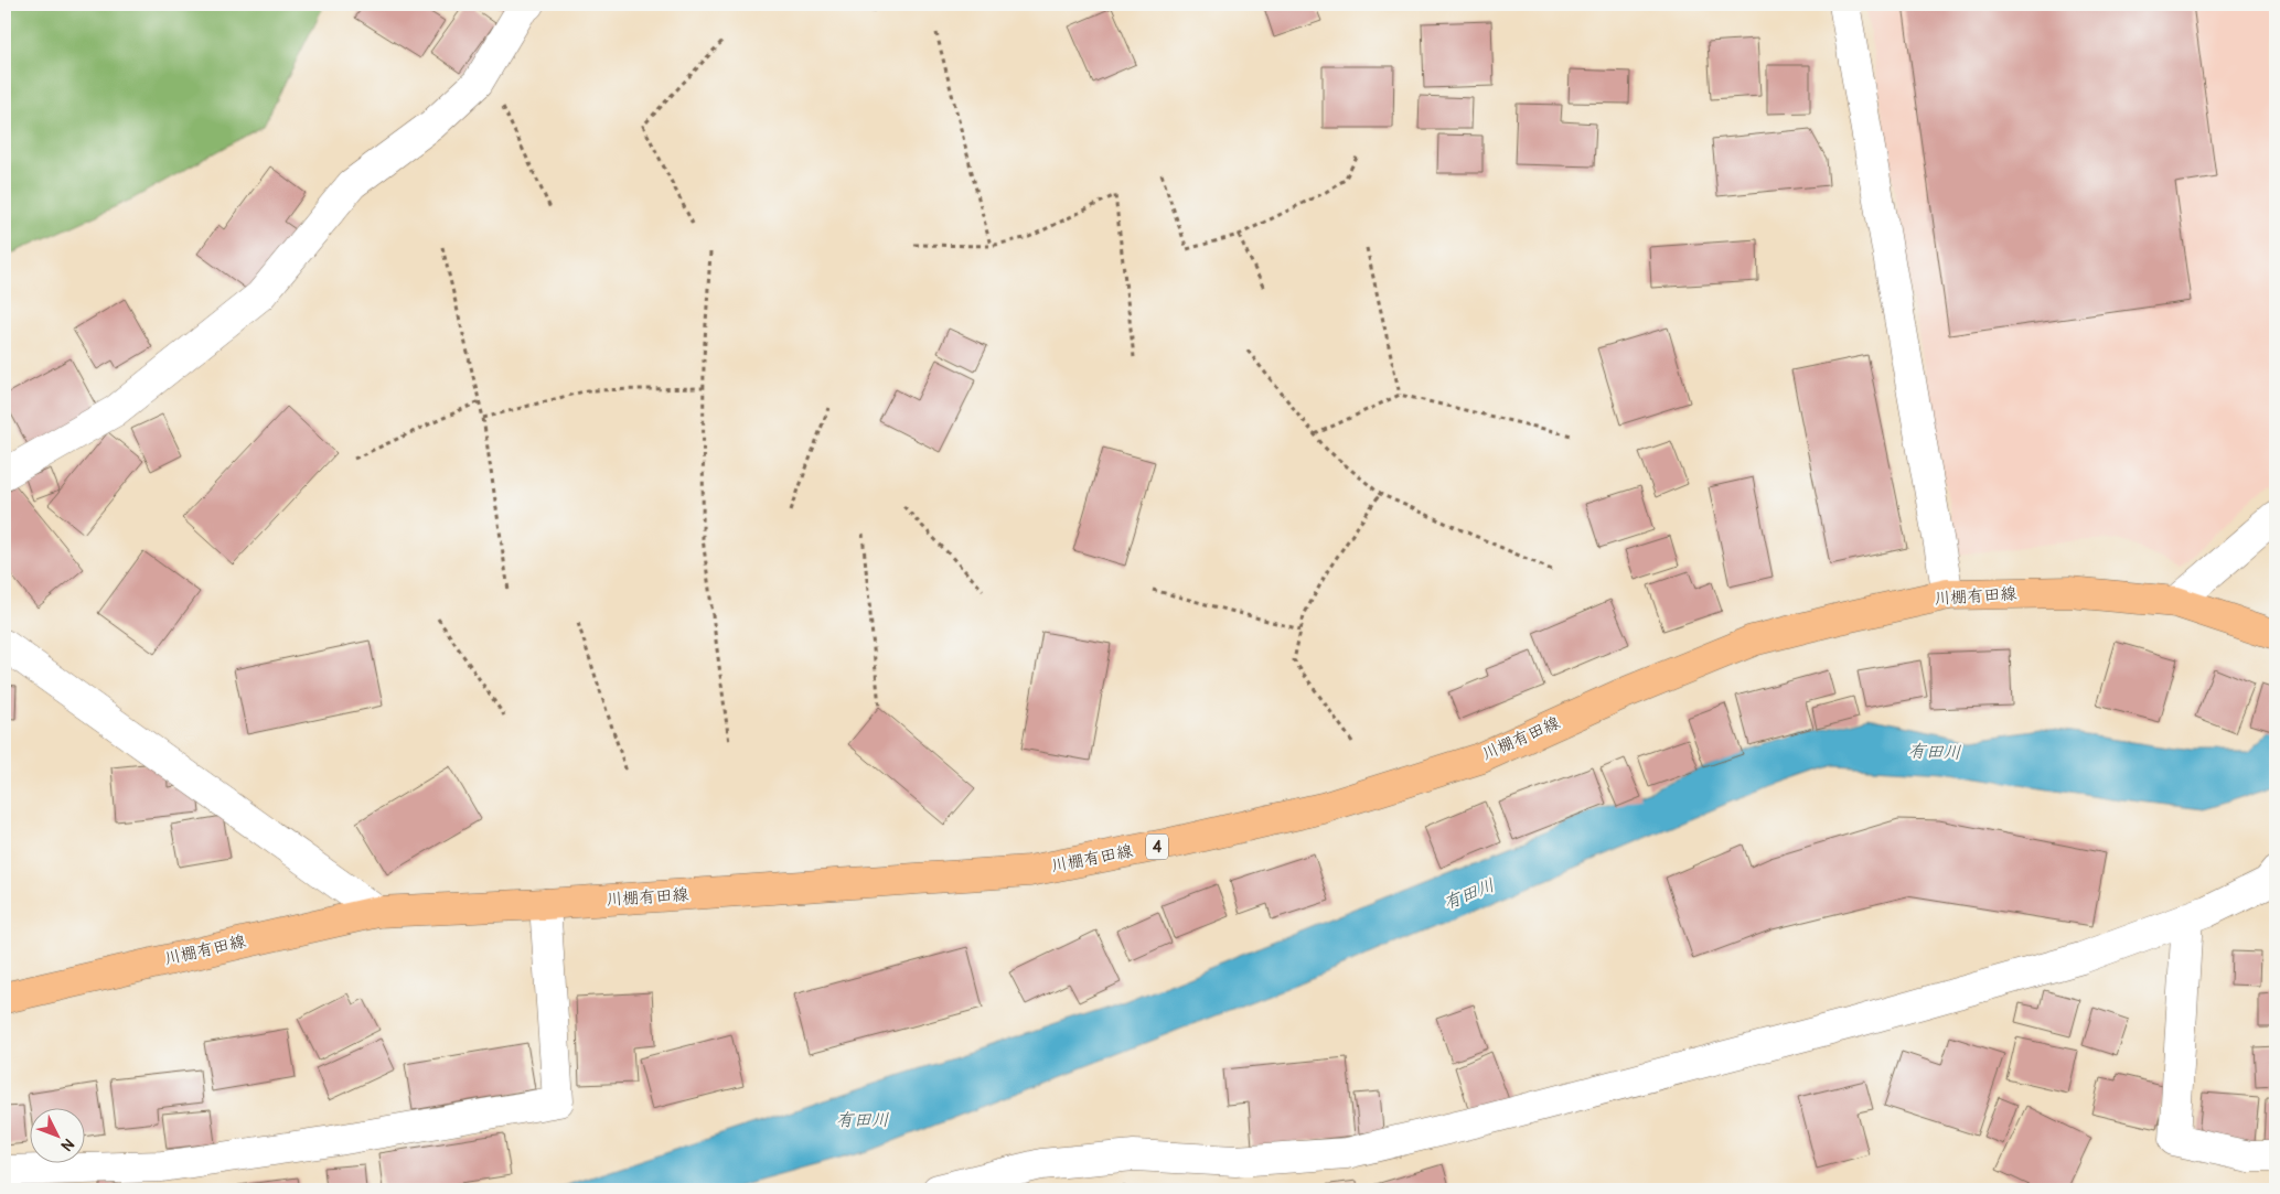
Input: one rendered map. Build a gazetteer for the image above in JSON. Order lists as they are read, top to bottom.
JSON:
{
  "streets": {
    "main road": ["川棚有田線", "4"]
  },
  "water": ["有田川"],
  "north": "bottom right"
}
